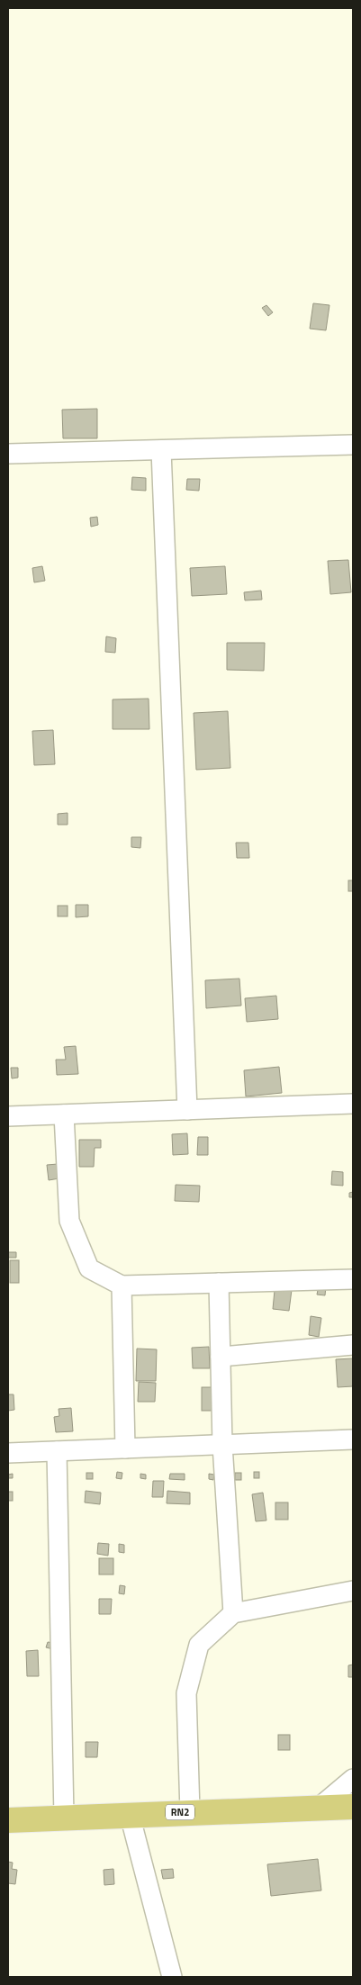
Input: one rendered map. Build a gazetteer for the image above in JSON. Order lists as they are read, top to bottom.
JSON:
{
  "streets": {
    "highway": ["RN2"]
  }
}
